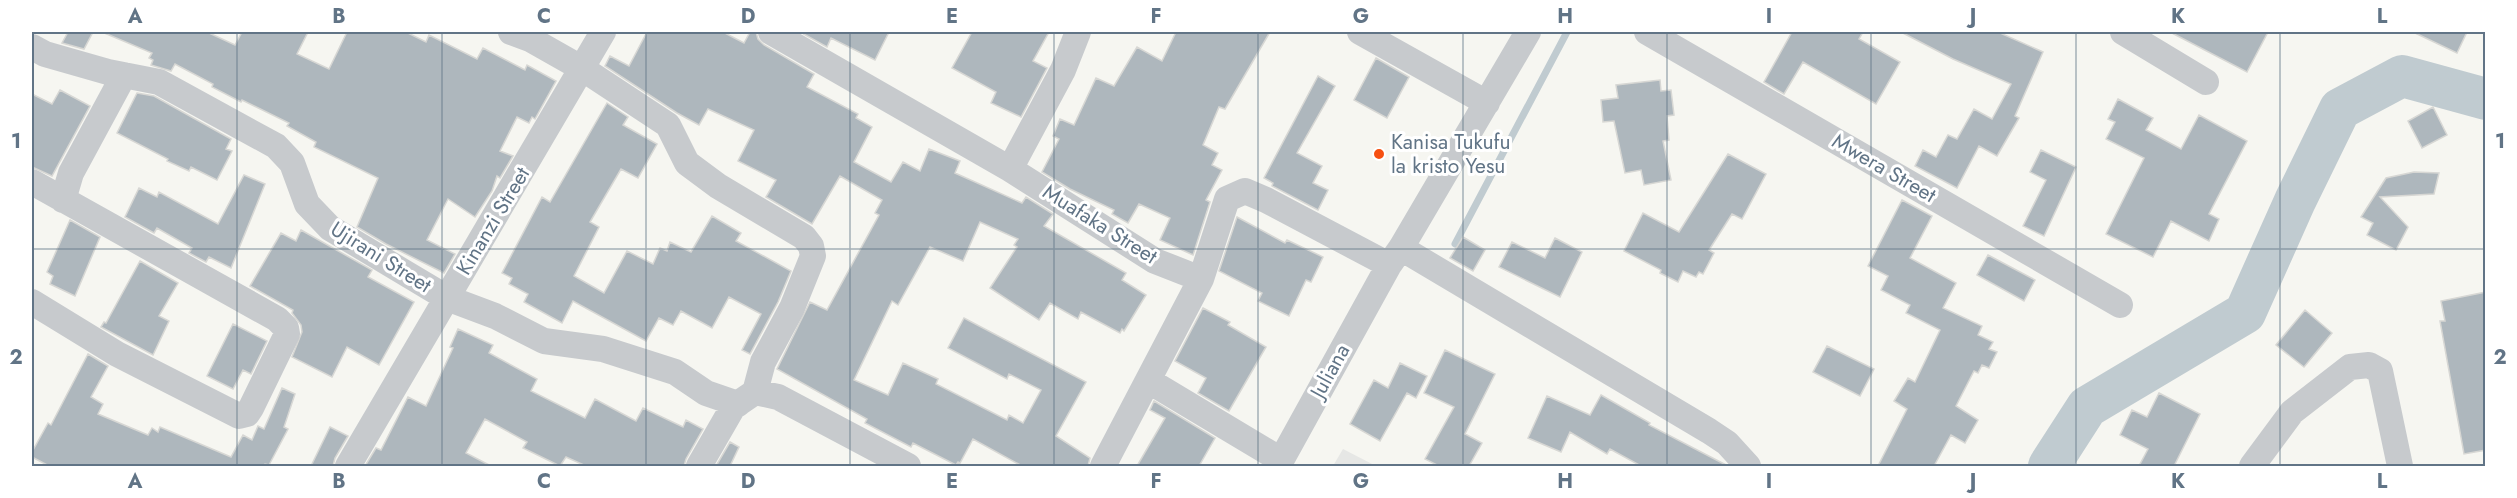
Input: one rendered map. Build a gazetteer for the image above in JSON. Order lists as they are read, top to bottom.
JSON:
{
  "streets": {
    "street": [
      "Mwera Street",
      "Kinanzi Street",
      "Muafaka Street",
      "Ujirani Street",
      "Juliana"
    ]
  },
  "crossings": [
    ["Kinanzi Street", "Ujirani Street"]
  ],
  "places": ["Kanisa Tukufu la kristo Yesu"],
  "grid": {
    "columns": [
      "A",
      "B",
      "C",
      "D",
      "E",
      "F",
      "G",
      "H",
      "I",
      "J",
      "K",
      "L"
    ],
    "rows": ["1", "2"]
  }
}
